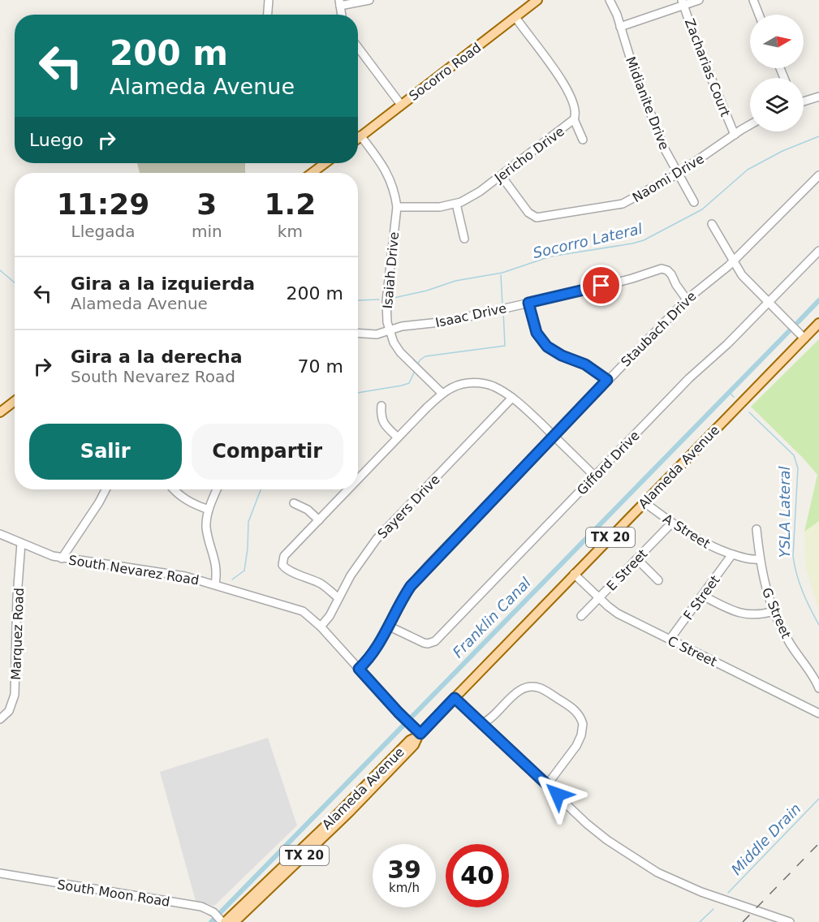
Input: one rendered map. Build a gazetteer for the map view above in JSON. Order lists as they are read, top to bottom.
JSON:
{
  "streets": {
    "main road": ["Socorro Road", "Alameda Avenue", "TX 20"],
    "street": [
      "Zacharias Court",
      "Midianite Drive",
      "Jericho Drive",
      "Naomi Drive",
      "Isaiah Drive",
      "Isaac Drive",
      "Staubach Drive",
      "Gifford Drive",
      "Sayers Drive",
      "A Street",
      "South Nevarez Road",
      "E Street",
      "F Street",
      "G Street",
      "Marquez Road",
      "C Street",
      "South Moon Road"
    ]
  },
  "crossings": [
    ["Zacharias Court", "Naomi Drive"],
    ["Socorro Road", "Jericho Drive"],
    ["Socorro Road", "Isaiah Drive"],
    ["Midianite Drive", "Naomi Drive"],
    ["Jericho Drive", "Naomi Drive"],
    ["Jericho Drive", "Isaiah Drive"],
    ["Isaiah Drive", "Isaac Drive"],
    ["Isaac Drive", "Staubach Drive"],
    ["Staubach Drive", "Gifford Drive"],
    ["Staubach Drive", "South Nevarez Road"],
    ["Alameda Avenue", "A Street"],
    ["Alameda Avenue", "South Nevarez Road"],
    ["Alameda Avenue", "C Street"],
    ["Alameda Avenue", "South Moon Road"],
    ["Sayers Drive", "South Nevarez Road"],
    ["A Street", "E Street"],
    ["A Street", "F Street"],
    ["A Street", "G Street"],
    ["South Nevarez Road", "Marquez Road"],
    ["E Street", "C Street"],
    ["F Street", "C Street"]
  ],
  "water": [
    "Socorro Lateral",
    "YSLA Lateral",
    "Franklin Canal",
    "Middle Drain"
  ],
  "north": "right",
  "page": {
    "turn": ["200 m", "Alameda Avenue"],
    "then": "Luego",
    "eta": [
      "11:29",
      "Llegada",
      "3",
      "min",
      "1.2",
      "km"
    ],
    "list": [
      {
        "name": "Gira a la izquierda",
        "note": "Alameda Avenue",
        "value": "200 m"
      },
      {
        "name": "Gira a la derecha",
        "note": "South Nevarez Road",
        "value": "70 m"
      }
    ],
    "buttons": ["Salir", "Compartir"],
    "speed": "39 km/h",
    "limit": "40"
  }
}
